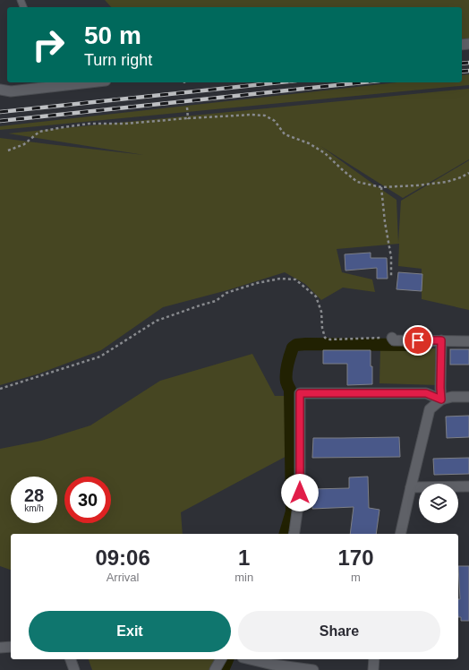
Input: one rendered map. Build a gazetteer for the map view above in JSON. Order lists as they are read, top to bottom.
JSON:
{
  "page": {
    "turn": ["50 m", "Turn right"],
    "speed": "28 km/h",
    "limit": "30",
    "eta": [
      "09:06",
      "Arrival",
      "1",
      "min",
      "170",
      "m"
    ],
    "buttons": ["Exit", "Share"]
  }
}
